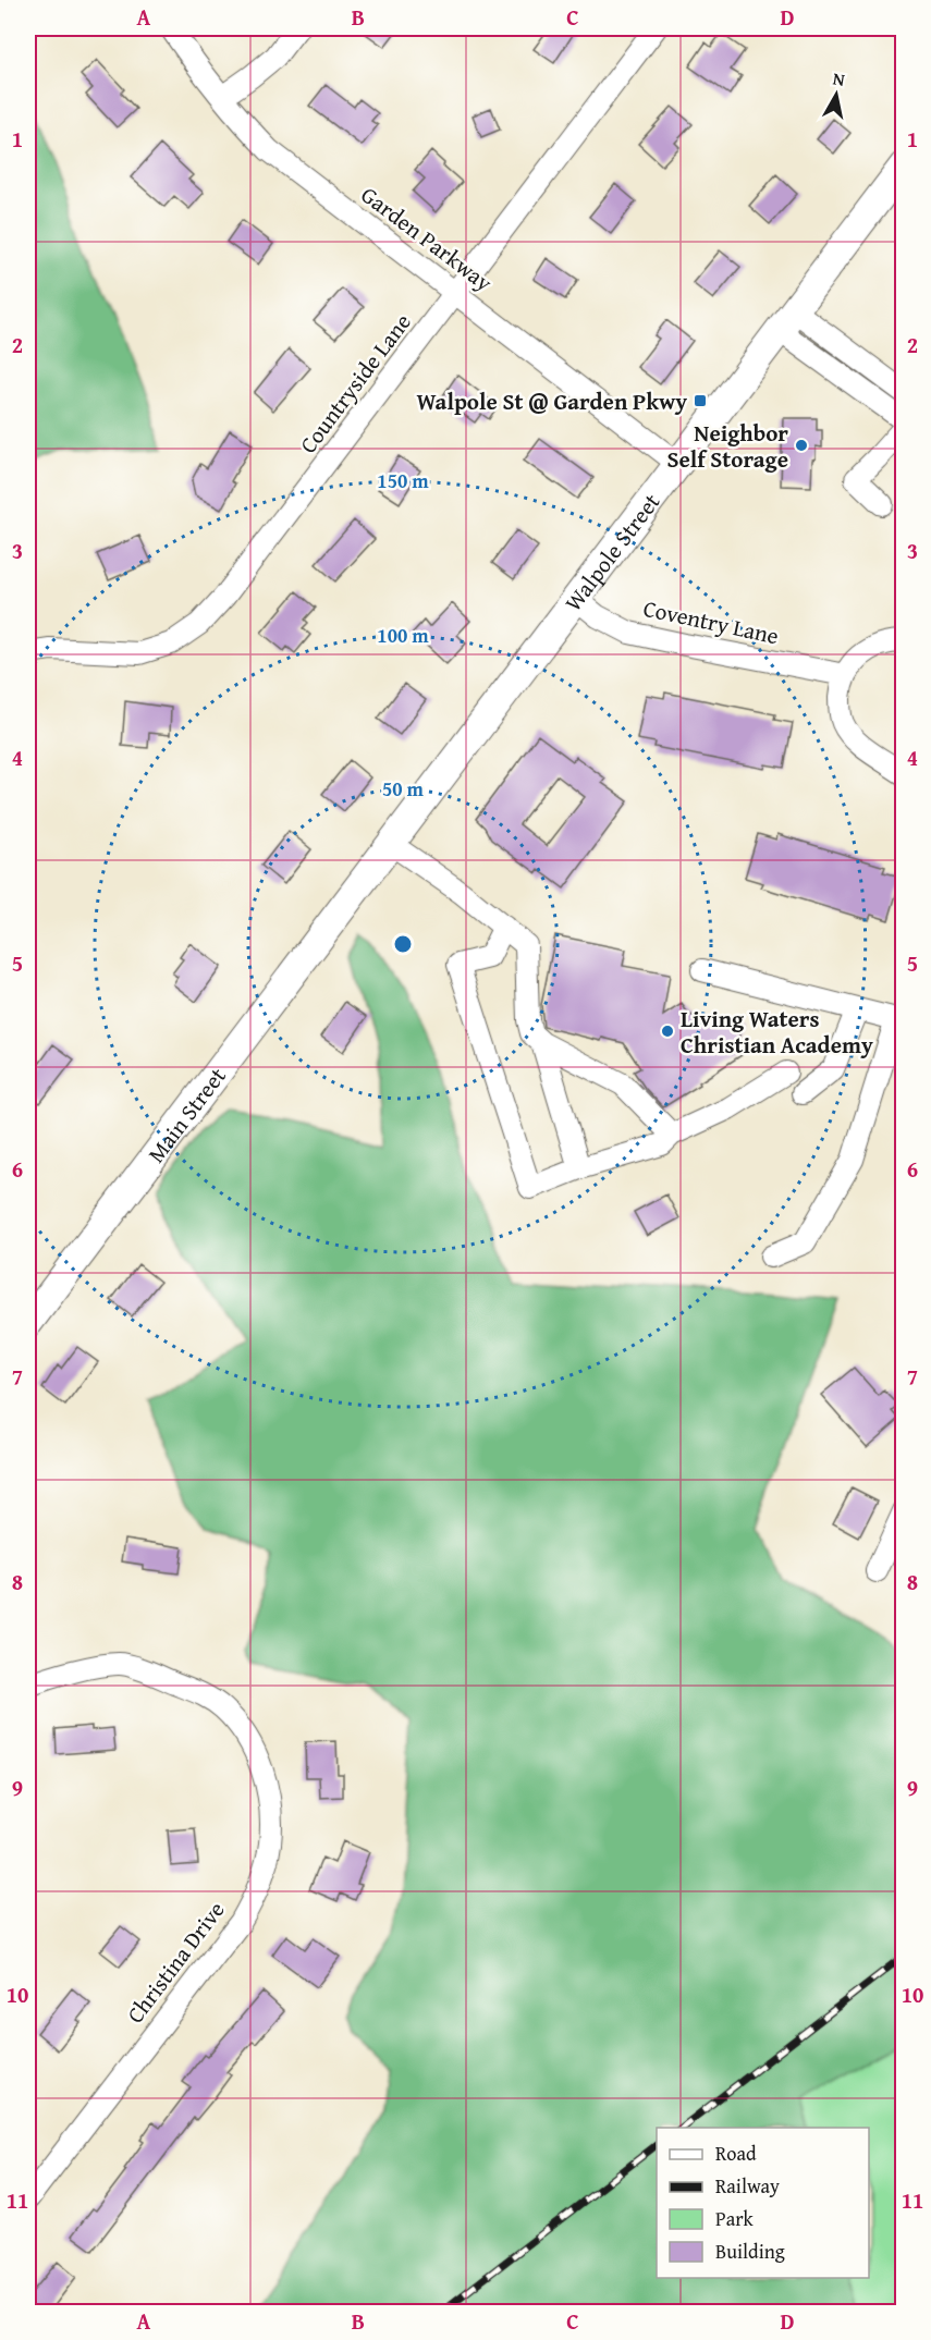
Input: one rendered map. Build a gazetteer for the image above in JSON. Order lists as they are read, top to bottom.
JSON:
{
  "streets": {
    "main road": ["Walpole Street", "Main Street"],
    "street": [
      "Garden Parkway",
      "Countryside Lane",
      "Coventry Lane",
      "Christina Drive"
    ]
  },
  "crossings": [
    ["Garden Parkway", "Countryside Lane"],
    ["Garden Parkway", "Walpole Street"],
    ["Walpole Street", "Coventry Lane"],
    ["Walpole Street", "Main Street"]
  ],
  "places": {
    "transit": ["Walpole St @ Garden Pkwy"],
    "other": ["Neighbor Self Storage", "Living Waters Christian Academy"]
  },
  "legend": [
    "Road",
    "Railway",
    "Park",
    "Building"
  ],
  "north": "top",
  "grid": {
    "columns": [
      "A",
      "B",
      "C",
      "D"
    ],
    "rows": [
      "1",
      "2",
      "3",
      "4",
      "5",
      "6",
      "7",
      "8",
      "9",
      "10",
      "11"
    ]
  },
  "rings": ["150 m", "100 m", "50 m"]
}
